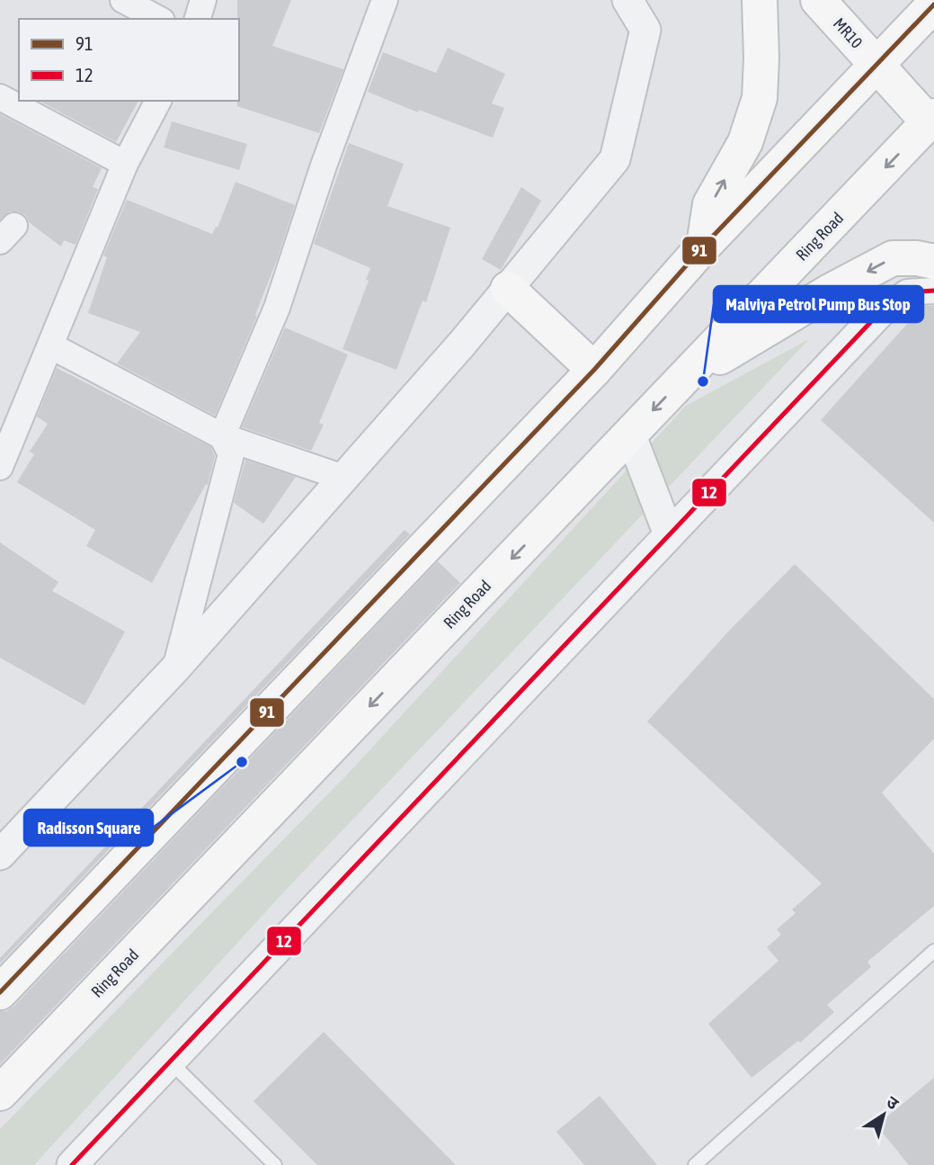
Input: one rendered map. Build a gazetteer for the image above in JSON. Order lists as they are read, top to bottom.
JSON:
{
  "streets": {
    "main road": ["MR10", "Ring Road"]
  },
  "crossings": [
    ["MR10", "Ring Road"]
  ],
  "places": ["Malviya Petrol Pump Bus Stop", "Radisson Square"],
  "lines": ["transit line 91", "transit line 12"],
  "legend": ["91", "12"],
  "north": "top right"
}
